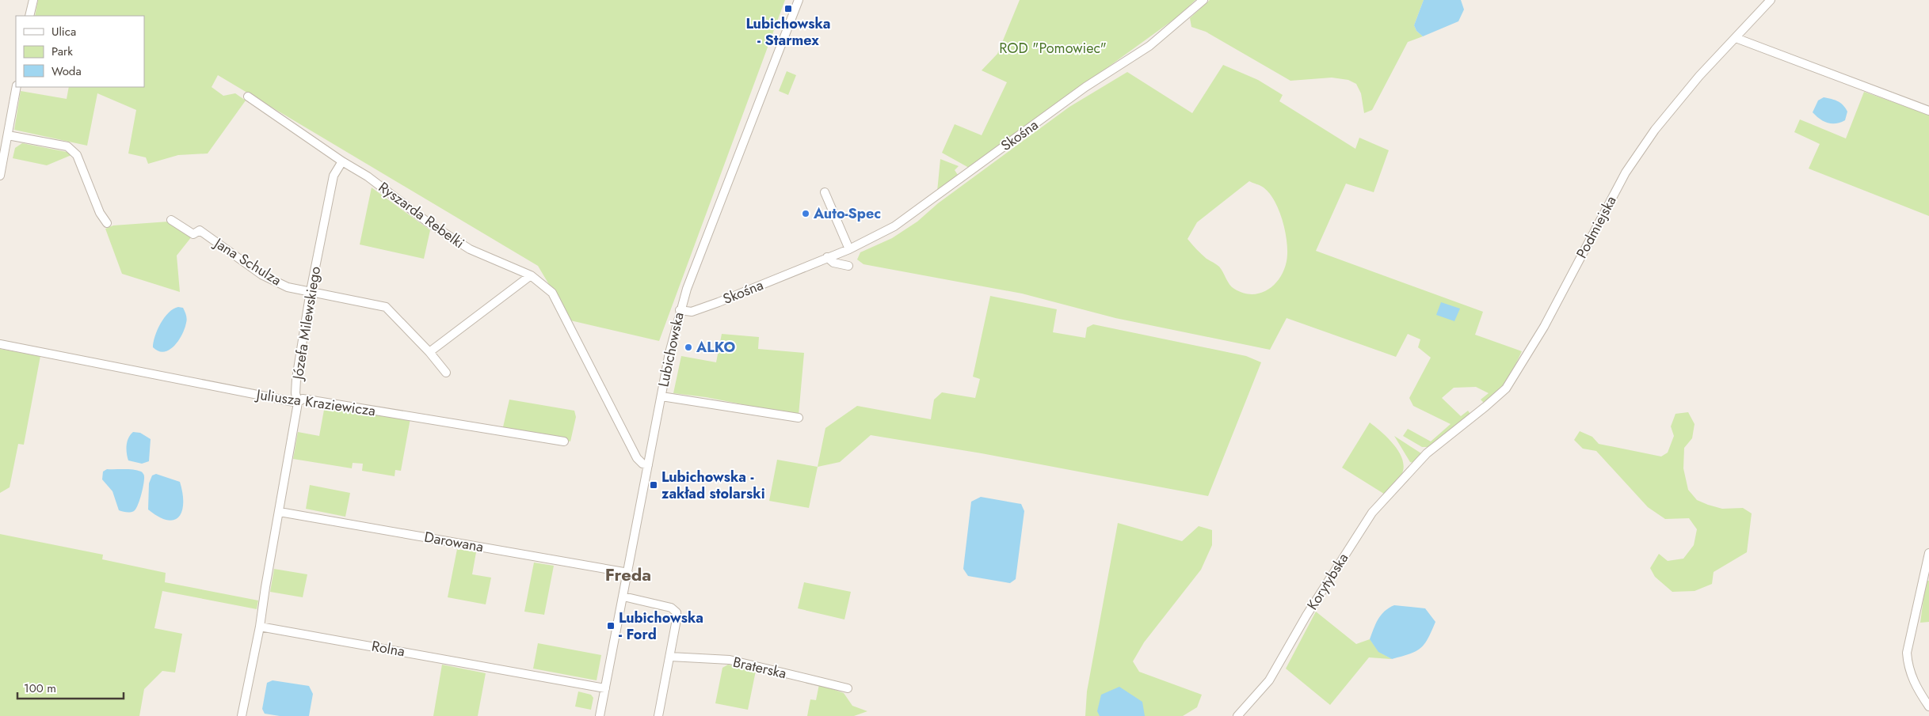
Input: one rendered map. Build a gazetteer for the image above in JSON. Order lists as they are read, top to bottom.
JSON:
{
  "streets": {
    "street": [
      "Skośna",
      "Ryszarda Rebelki",
      "Podmiejska",
      "Jana Schulza",
      "Józefa Milewskiego",
      "Lubichowska",
      "Juliusza Kraziewicza",
      "Darowana",
      "Korytybska",
      "Rolna",
      "Braterska"
    ]
  },
  "crossings": [
    ["Skośna", "Lubichowska"],
    ["Ryszarda Rebelki", "Józefa Milewskiego"],
    ["Ryszarda Rebelki", "Lubichowska"],
    ["Podmiejska", "Korytybska"],
    ["Jana Schulza", "Józefa Milewskiego"],
    ["Józefa Milewskiego", "Juliusza Kraziewicza"],
    ["Józefa Milewskiego", "Darowana"],
    ["Józefa Milewskiego", "Rolna"],
    ["Lubichowska", "Darowana"],
    ["Lubichowska", "Rolna"]
  ],
  "districts": ["Freda"],
  "parks": ["ROD \"Pomowiec\""],
  "places": {
    "transit": ["Lubichowska - Starmex", "Lubichowska - zakład stolarski", "Lubichowska - Ford"],
    "other": ["Auto-Spec", "ALKO"]
  },
  "legend": ["Ulica", "Park", "Woda"],
  "scale_bar": "100 m"
}
